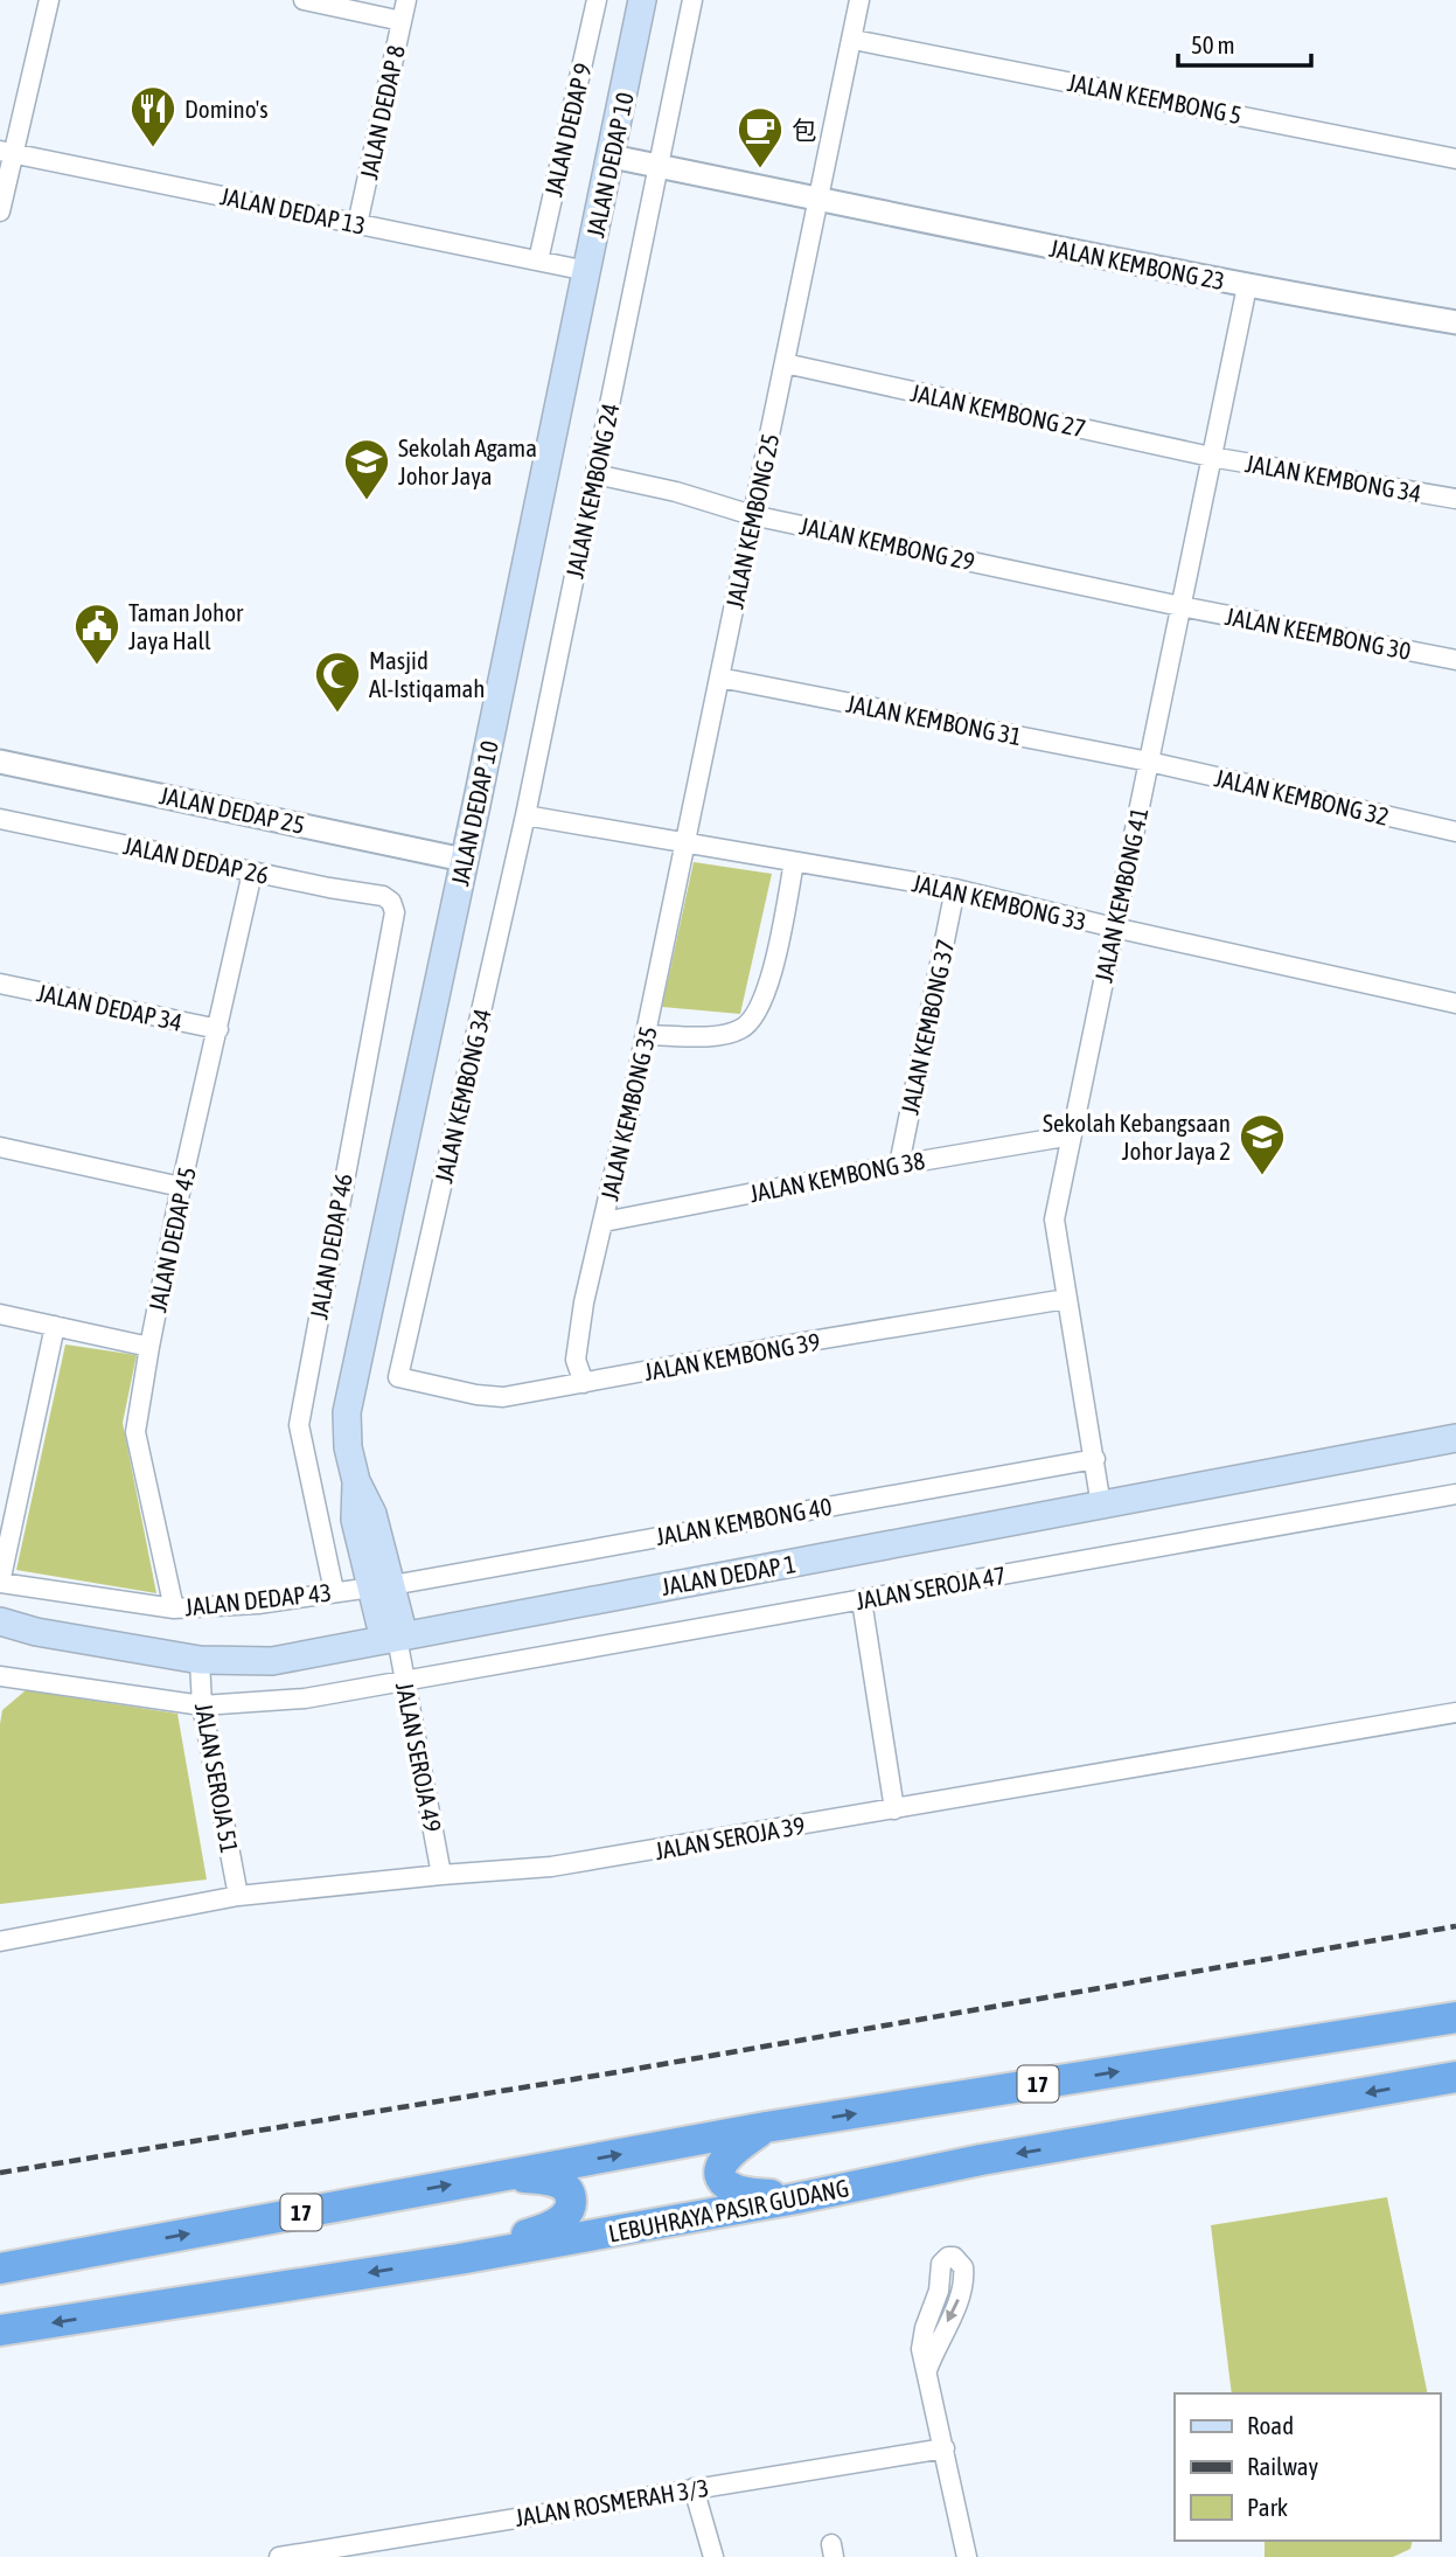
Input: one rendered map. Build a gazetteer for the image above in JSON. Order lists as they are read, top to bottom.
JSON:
{
  "streets": {
    "highway": ["17", "LEBUHRAYA PASIR GUDANG"],
    "main road": ["JALAN DEDAP 10", "JALAN DEDAP 1"],
    "street": [
      "JALAN KEEMBONG 5",
      "JALAN DEDAP 8",
      "JALAN DEDAP 9",
      "JALAN DEDAP 13",
      "JALAN KEMBONG 23",
      "JALAN KEMBONG 27",
      "JALAN KEMBONG 34",
      "JALAN KEMBONG 24",
      "JALAN KEMBONG 25",
      "JALAN KEMBONG 29",
      "JALAN KEEMBONG 30",
      "JALAN KEMBONG 31",
      "JALAN KEMBONG 32",
      "JALAN DEDAP 25",
      "JALAN DEDAP 26",
      "JALAN KEMBONG 41",
      "JALAN KEMBONG 33",
      "JALAN DEDAP 34",
      "JALAN KEMBONG 37",
      "JALAN KEMBONG 35",
      "JALAN KEMBONG 38",
      "JALAN DEDAP 45",
      "JALAN DEDAP 46",
      "JALAN KEMBONG 39",
      "JALAN KEMBONG 40",
      "JALAN SEROJA 47",
      "JALAN DEDAP 43",
      "JALAN SEROJA 49",
      "JALAN SEROJA 51",
      "JALAN SEROJA 39",
      "JALAN ROSMERAH 3/3"
    ]
  },
  "crossings": [
    ["JALAN KEEMBONG 5", "JALAN KEMBONG 25"],
    ["JALAN DEDAP 8", "JALAN DEDAP 13"],
    ["JALAN DEDAP 9", "JALAN DEDAP 13"],
    ["JALAN DEDAP 10", "JALAN DEDAP 13"],
    ["JALAN DEDAP 10", "JALAN KEMBONG 23"],
    ["JALAN DEDAP 10", "JALAN DEDAP 25"],
    ["JALAN DEDAP 10", "JALAN KEMBONG 40"],
    ["JALAN DEDAP 10", "JALAN DEDAP 1"],
    ["JALAN DEDAP 10", "JALAN DEDAP 43"],
    ["JALAN DEDAP 10", "JALAN SEROJA 49"],
    ["JALAN KEMBONG 23", "JALAN KEMBONG 24"],
    ["JALAN KEMBONG 23", "JALAN KEMBONG 25"],
    ["JALAN KEMBONG 23", "JALAN KEMBONG 41"],
    ["JALAN KEMBONG 27", "JALAN KEMBONG 34"],
    ["JALAN KEMBONG 27", "JALAN KEMBONG 25"],
    ["JALAN KEMBONG 27", "JALAN KEMBONG 41"],
    ["JALAN KEMBONG 34", "JALAN KEMBONG 24"],
    ["JALAN KEMBONG 34", "JALAN KEMBONG 41"],
    ["JALAN KEMBONG 34", "JALAN KEMBONG 33"],
    ["JALAN KEMBONG 34", "JALAN KEMBONG 39"],
    ["JALAN KEMBONG 24", "JALAN KEMBONG 29"],
    ["JALAN KEMBONG 24", "JALAN KEMBONG 33"],
    ["JALAN KEMBONG 25", "JALAN KEMBONG 29"],
    ["JALAN KEMBONG 25", "JALAN KEMBONG 31"],
    ["JALAN KEMBONG 25", "JALAN KEMBONG 33"],
    ["JALAN KEMBONG 25", "JALAN KEMBONG 35"],
    ["JALAN KEMBONG 29", "JALAN KEEMBONG 30"],
    ["JALAN KEMBONG 29", "JALAN KEMBONG 41"],
    ["JALAN KEEMBONG 30", "JALAN KEMBONG 41"],
    ["JALAN KEMBONG 31", "JALAN KEMBONG 32"],
    ["JALAN KEMBONG 31", "JALAN KEMBONG 41"],
    ["JALAN KEMBONG 32", "JALAN KEMBONG 41"],
    ["JALAN DEDAP 26", "JALAN DEDAP 45"],
    ["JALAN DEDAP 26", "JALAN DEDAP 46"],
    ["JALAN KEMBONG 41", "JALAN KEMBONG 33"],
    ["JALAN KEMBONG 41", "JALAN KEMBONG 38"],
    ["JALAN KEMBONG 41", "JALAN KEMBONG 39"],
    ["JALAN KEMBONG 41", "JALAN KEMBONG 40"],
    ["JALAN KEMBONG 41", "JALAN DEDAP 1"],
    ["JALAN KEMBONG 33", "JALAN KEMBONG 37"],
    ["JALAN KEMBONG 33", "JALAN KEMBONG 35"],
    ["JALAN DEDAP 34", "JALAN DEDAP 45"],
    ["JALAN KEMBONG 37", "JALAN KEMBONG 38"],
    ["JALAN KEMBONG 35", "JALAN KEMBONG 38"],
    ["JALAN KEMBONG 35", "JALAN KEMBONG 39"],
    ["JALAN DEDAP 45", "JALAN DEDAP 43"],
    ["JALAN DEDAP 46", "JALAN DEDAP 43"],
    ["JALAN KEMBONG 40", "JALAN DEDAP 43"],
    ["JALAN DEDAP 1", "JALAN SEROJA 49"],
    ["JALAN DEDAP 1", "JALAN SEROJA 51"],
    ["JALAN SEROJA 47", "JALAN SEROJA 49"],
    ["JALAN SEROJA 47", "JALAN SEROJA 51"],
    ["JALAN SEROJA 49", "JALAN SEROJA 39"],
    ["JALAN SEROJA 51", "JALAN SEROJA 39"]
  ],
  "places": {
    "restaurant": ["Domino's"],
    "cafe": ["包"],
    "school or university": ["Sekolah Agama Johor Jaya", "Sekolah Kebangsaan Johor Jaya 2"],
    "public building": ["Taman Johor Jaya Hall"],
    "mosque": ["Masjid Al-Istiqamah"]
  },
  "legend": ["Road", "Railway", "Park"],
  "scale_bar": "50 m"
}
